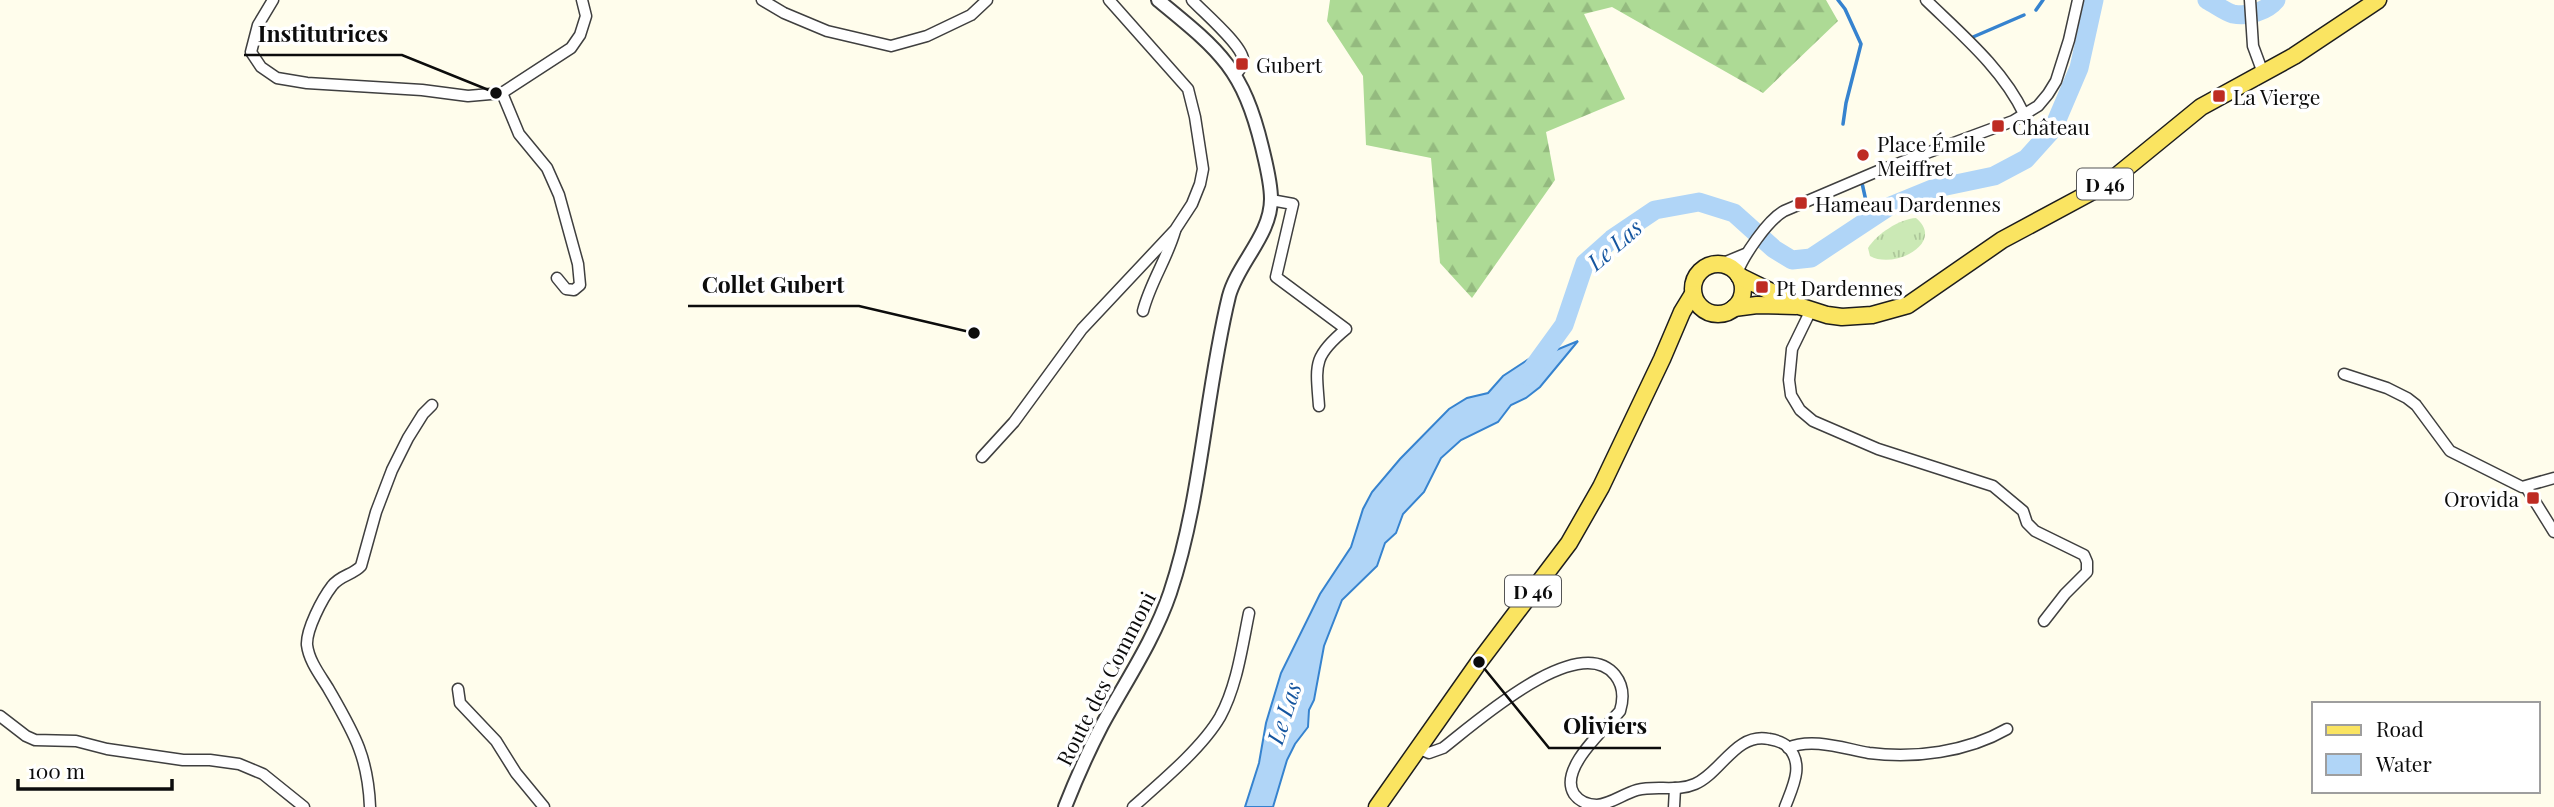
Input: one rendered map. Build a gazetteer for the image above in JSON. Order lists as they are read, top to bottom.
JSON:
{
  "streets": {
    "main road": ["D 46"],
    "street": ["Route des Commoni"]
  },
  "water": ["Le Las"],
  "places": {
    "transit": [
      "Gubert",
      "La Vierge",
      "Château",
      "Hameau Dardennes",
      "Pt Dardennes",
      "Orovida"
    ],
    "other": [
      "Institutrices",
      "Place Émile Meiffret",
      "Collet Gubert",
      "Oliviers"
    ]
  },
  "legend": ["Road", "Water"],
  "scale_bar": "100 m"
}
